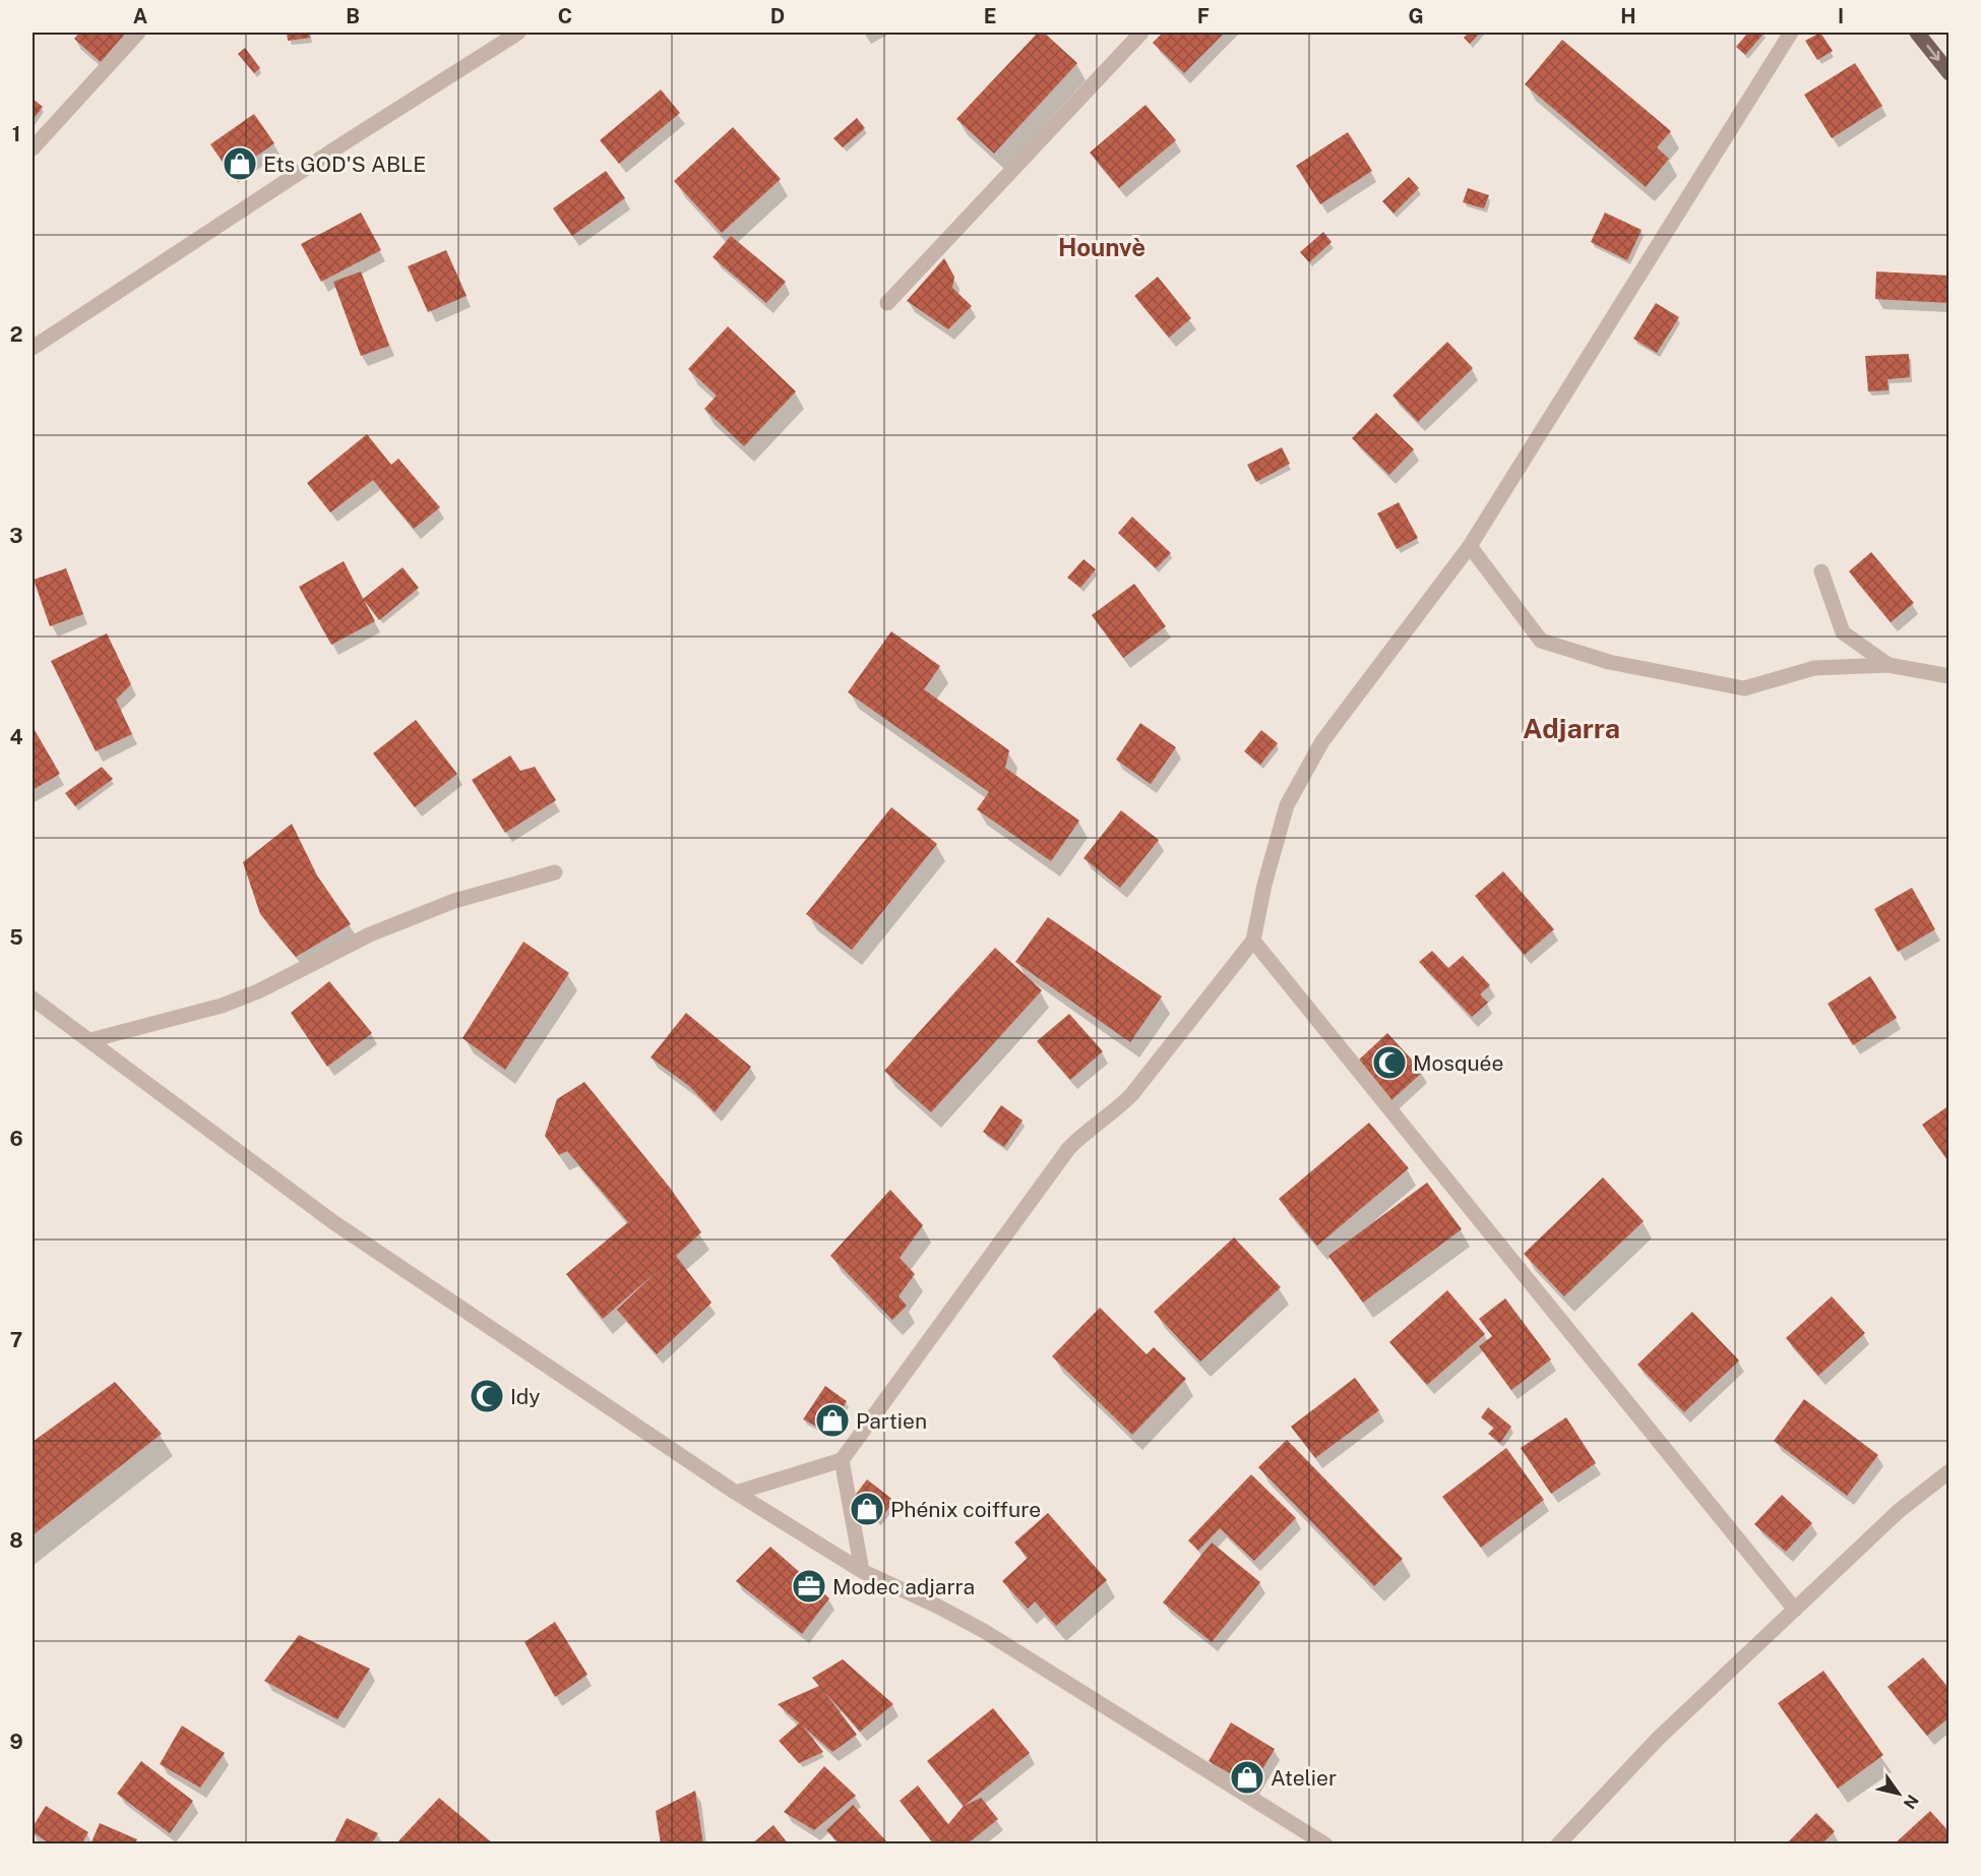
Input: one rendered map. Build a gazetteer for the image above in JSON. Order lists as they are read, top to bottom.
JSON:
{
  "districts": ["Hounvè", "Adjarra"],
  "places": {
    "shop": [
      "Ets GOD'S ABLE",
      "Partien",
      "Phénix coiffure",
      "Atelier"
    ],
    "mosque": ["Mosquée", "Idy"],
    "office": ["Modec adjarra"]
  },
  "north": "bottom right",
  "grid": {
    "columns": [
      "A",
      "B",
      "C",
      "D",
      "E",
      "F",
      "G",
      "H",
      "I"
    ],
    "rows": [
      "1",
      "2",
      "3",
      "4",
      "5",
      "6",
      "7",
      "8",
      "9"
    ]
  }
}
